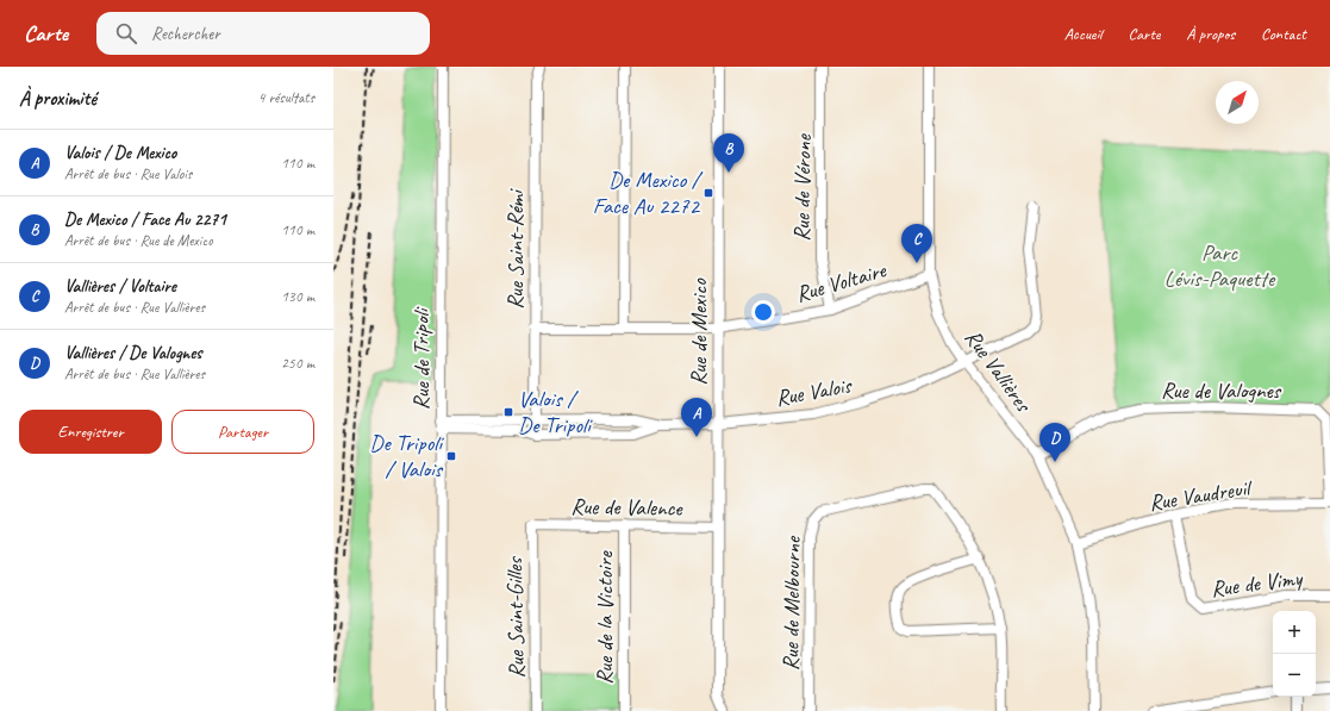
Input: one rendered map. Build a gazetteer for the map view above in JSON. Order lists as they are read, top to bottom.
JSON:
{
  "streets": {
    "street": [
      "Rue de Vérone",
      "Rue Saint-Rémi",
      "Rue Voltaire",
      "Rue de Mexico",
      "Rue de Tripoli",
      "Rue Vallières",
      "Rue de Valognes",
      "Rue Valois",
      "Rue Vaudreuil",
      "Rue de Valence",
      "Rue de Vimy",
      "Rue de Melbourne",
      "Rue Saint-Gilles",
      "Rue de la Victoire"
    ]
  },
  "crossings": [
    ["Rue de Vérone", "Rue Voltaire"],
    ["Rue Saint-Rémi", "Rue Voltaire"],
    ["Rue Saint-Rémi", "Rue Valois"],
    ["Rue Voltaire", "Rue de Mexico"],
    ["Rue Voltaire", "Rue Vallières"],
    ["Rue de Mexico", "Rue Valois"],
    ["Rue de Mexico", "Rue de Valence"],
    ["Rue de Tripoli", "Rue Valois"],
    ["Rue Vallières", "Rue de Valognes"],
    ["Rue Vallières", "Rue Valois"],
    ["Rue Vallières", "Rue Vaudreuil"],
    ["Rue de Valognes", "Rue Vaudreuil"],
    ["Rue Vaudreuil", "Rue de Vimy"],
    ["Rue de Valence", "Rue Saint-Gilles"],
    ["Rue de Valence", "Rue de la Victoire"]
  ],
  "parks": ["Parc Lévis-Paquette"],
  "places": {
    "transit": ["De Mexico / Face Au 2272", "Valois / De Tripoli", "De Tripoli / Valois"]
  },
  "north": "top right",
  "page": {
    "header": "Carte",
    "search": "Rechercher",
    "nav": [
      "Accueil",
      "Carte",
      "À propos",
      "Contact"
    ],
    "heading": ["À proximité", "4 résultats"],
    "list": [
      {
        "mark": "A",
        "name": "Valois / De Mexico",
        "note": "Arrêt de bus · Rue Valois",
        "value": "110 m"
      },
      {
        "mark": "B",
        "name": "De Mexico / Face Au 2271",
        "note": "Arrêt de bus · Rue de Mexico",
        "value": "110 m"
      },
      {
        "mark": "C",
        "name": "Vallières / Voltaire",
        "note": "Arrêt de bus · Rue Vallières",
        "value": "130 m"
      },
      {
        "mark": "D",
        "name": "Vallières / De Valognes",
        "note": "Arrêt de bus · Rue Vallières",
        "value": "250 m"
      }
    ],
    "pins": [
      "B",
      "C",
      "A",
      "D"
    ],
    "buttons": ["Enregistrer", "Partager"],
    "map_buttons": ["+", "−"]
  }
}
